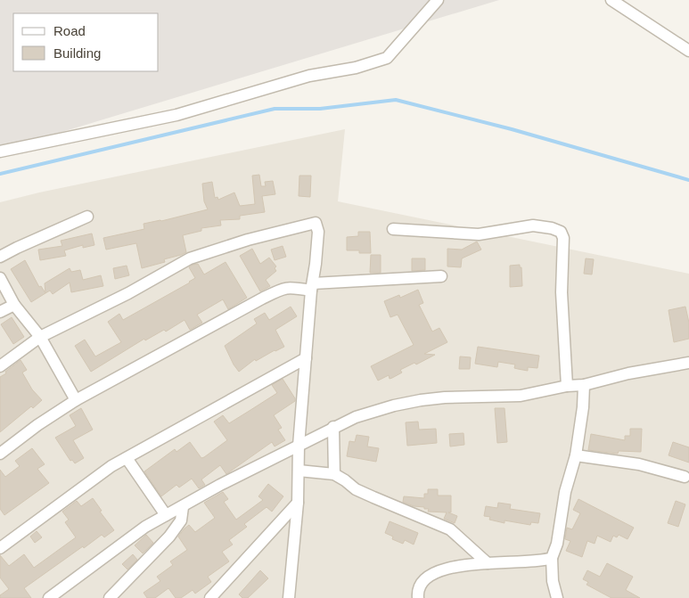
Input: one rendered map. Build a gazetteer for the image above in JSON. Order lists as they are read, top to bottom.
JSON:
{
  "legend": ["Road", "Building"]
}
